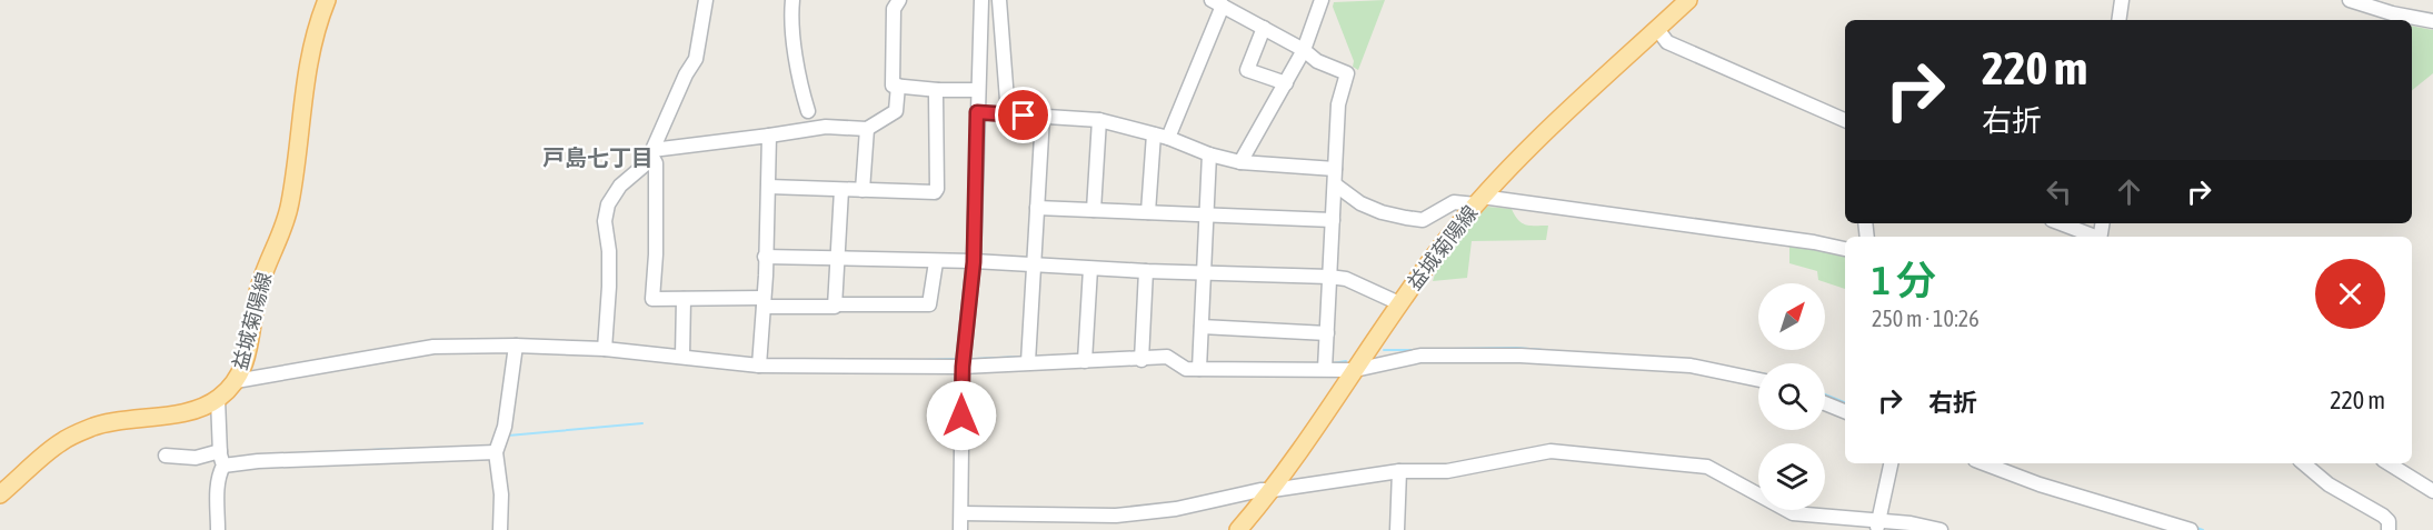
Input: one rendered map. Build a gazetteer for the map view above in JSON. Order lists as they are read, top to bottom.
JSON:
{
  "streets": {
    "main road": ["益城菊陽線"]
  },
  "districts": ["戸島七丁目"],
  "north": "top right",
  "page": {
    "turn": ["220 m", "右折"],
    "heading": ["1 分", "250 m · 10:26"],
    "list": [
      {
        "name": "右折",
        "value": "220 m"
      }
    ]
  }
}
